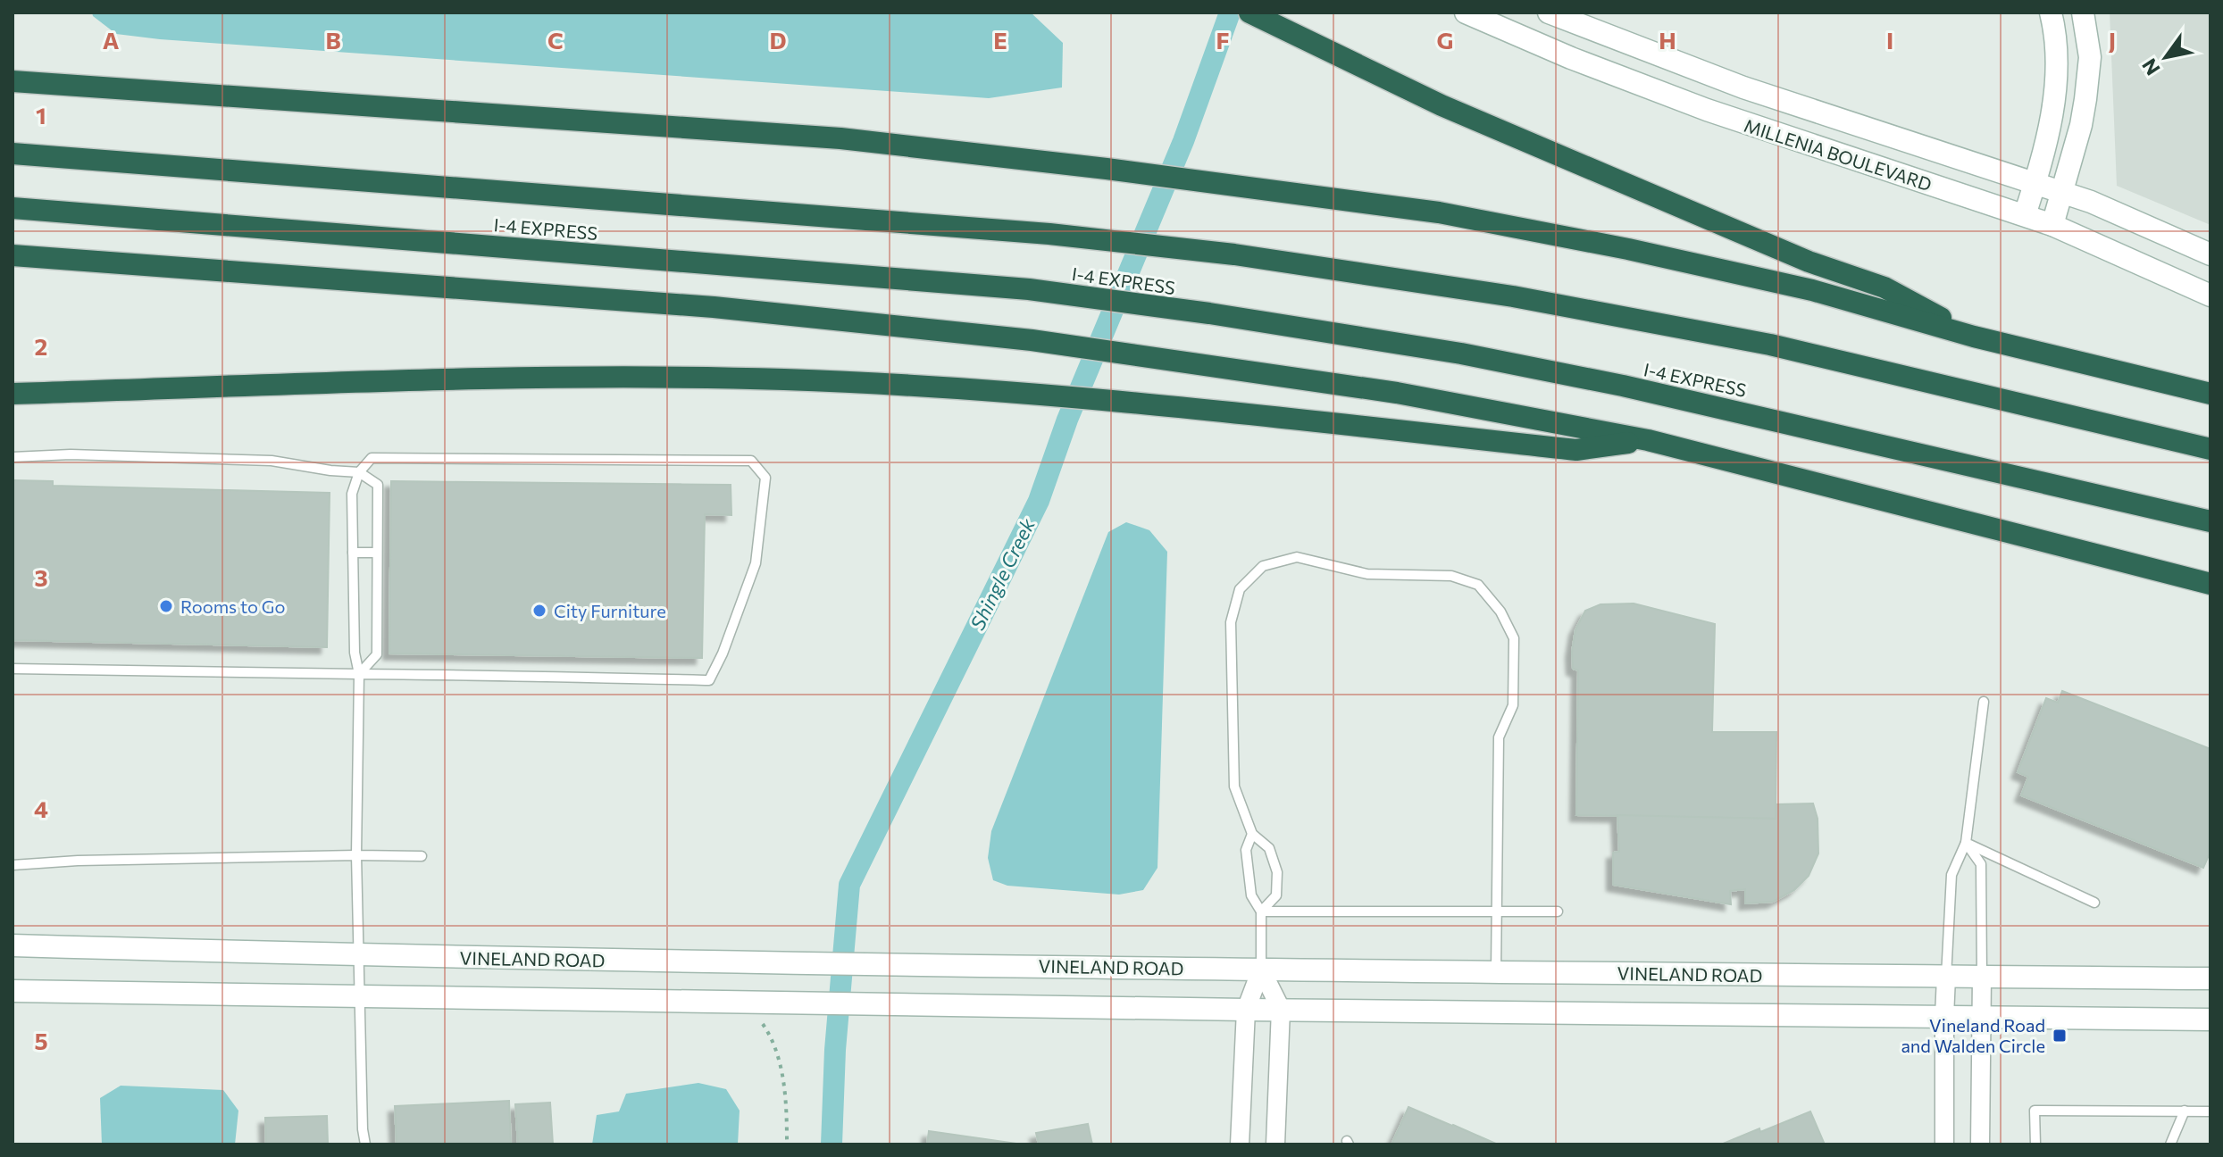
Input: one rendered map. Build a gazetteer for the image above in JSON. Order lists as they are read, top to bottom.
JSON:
{
  "streets": {
    "highway": ["I-4 EXPRESS"],
    "street": ["MILLENIA BOULEVARD", "VINELAND ROAD"]
  },
  "water": ["Shingle Creek"],
  "places": {
    "other": ["Rooms to Go", "City Furniture"],
    "transit": ["Vineland Road and Walden Circle"]
  },
  "north": "bottom left",
  "grid": {
    "columns": [
      "A",
      "B",
      "C",
      "D",
      "E",
      "F",
      "G",
      "H",
      "I",
      "J"
    ],
    "rows": [
      "1",
      "2",
      "3",
      "4",
      "5"
    ]
  }
}
